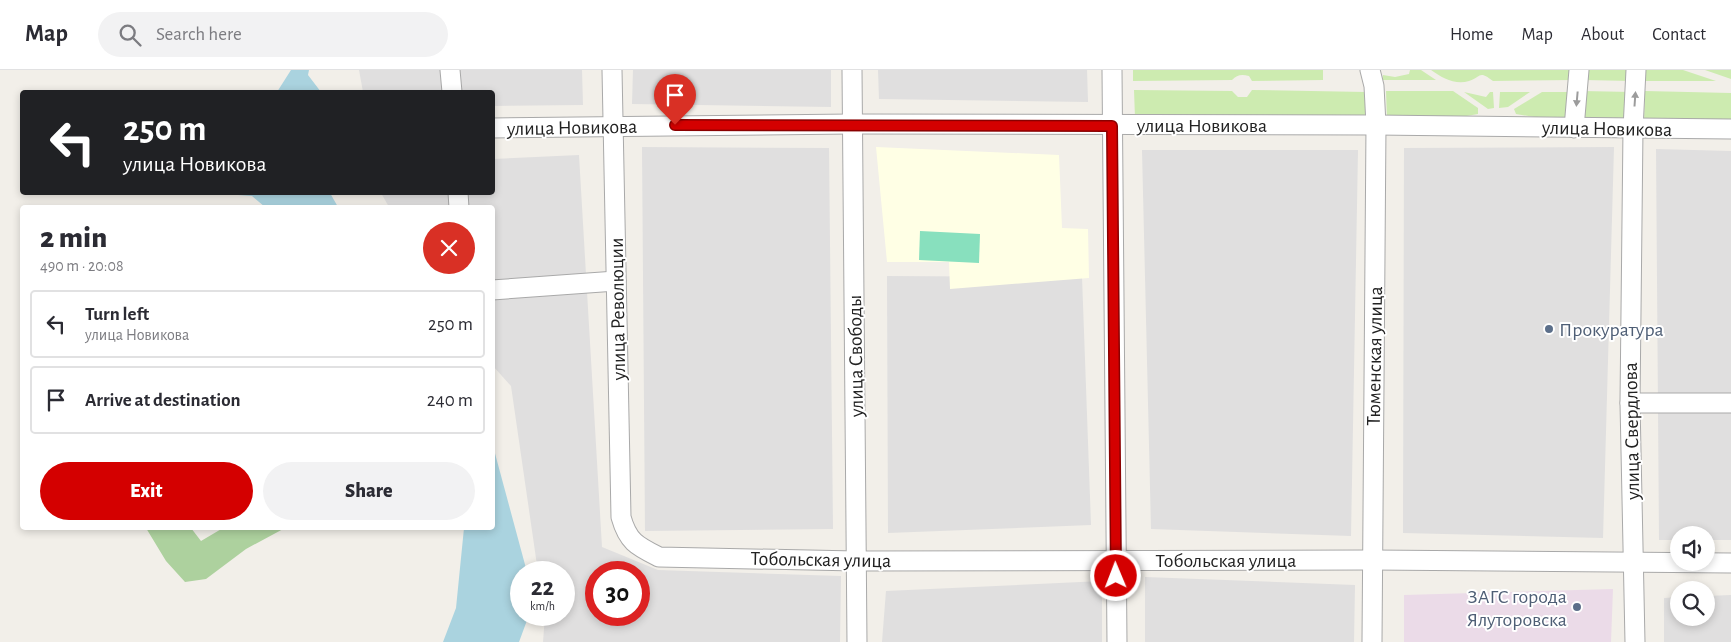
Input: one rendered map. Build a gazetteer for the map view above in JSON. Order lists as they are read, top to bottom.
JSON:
{
  "streets": {
    "street": [
      "улица Новикова",
      "улица Революции",
      "улица Свободы",
      "Тюменская улица",
      "улица Свердлова",
      "Тобольская улица"
    ]
  },
  "crossings": [
    ["улица Новикова", "улица Революции"],
    ["улица Новикова", "улица Свободы"],
    ["улица Новикова", "Тюменская улица"],
    ["улица Новикова", "улица Свердлова"],
    ["улица Революции", "Тобольская улица"],
    ["улица Свободы", "Тобольская улица"],
    ["Тюменская улица", "Тобольская улица"],
    ["улица Свердлова", "Тобольская улица"]
  ],
  "places": ["Прокуратура", "ЗАГС города Ялуторовска"],
  "page": {
    "header": "Map",
    "search": "Search here",
    "nav": [
      "Home",
      "Map",
      "About",
      "Contact"
    ],
    "turn": ["250 m", "улица Новикова"],
    "heading": ["2 min", "490 m · 20:08"],
    "list": [
      {
        "name": "Turn left",
        "note": "улица Новикова",
        "value": "250 m"
      },
      {
        "name": "Arrive at destination",
        "value": "240 m"
      }
    ],
    "buttons": ["Exit", "Share"],
    "speed": "22 km/h",
    "limit": "30"
  }
}
